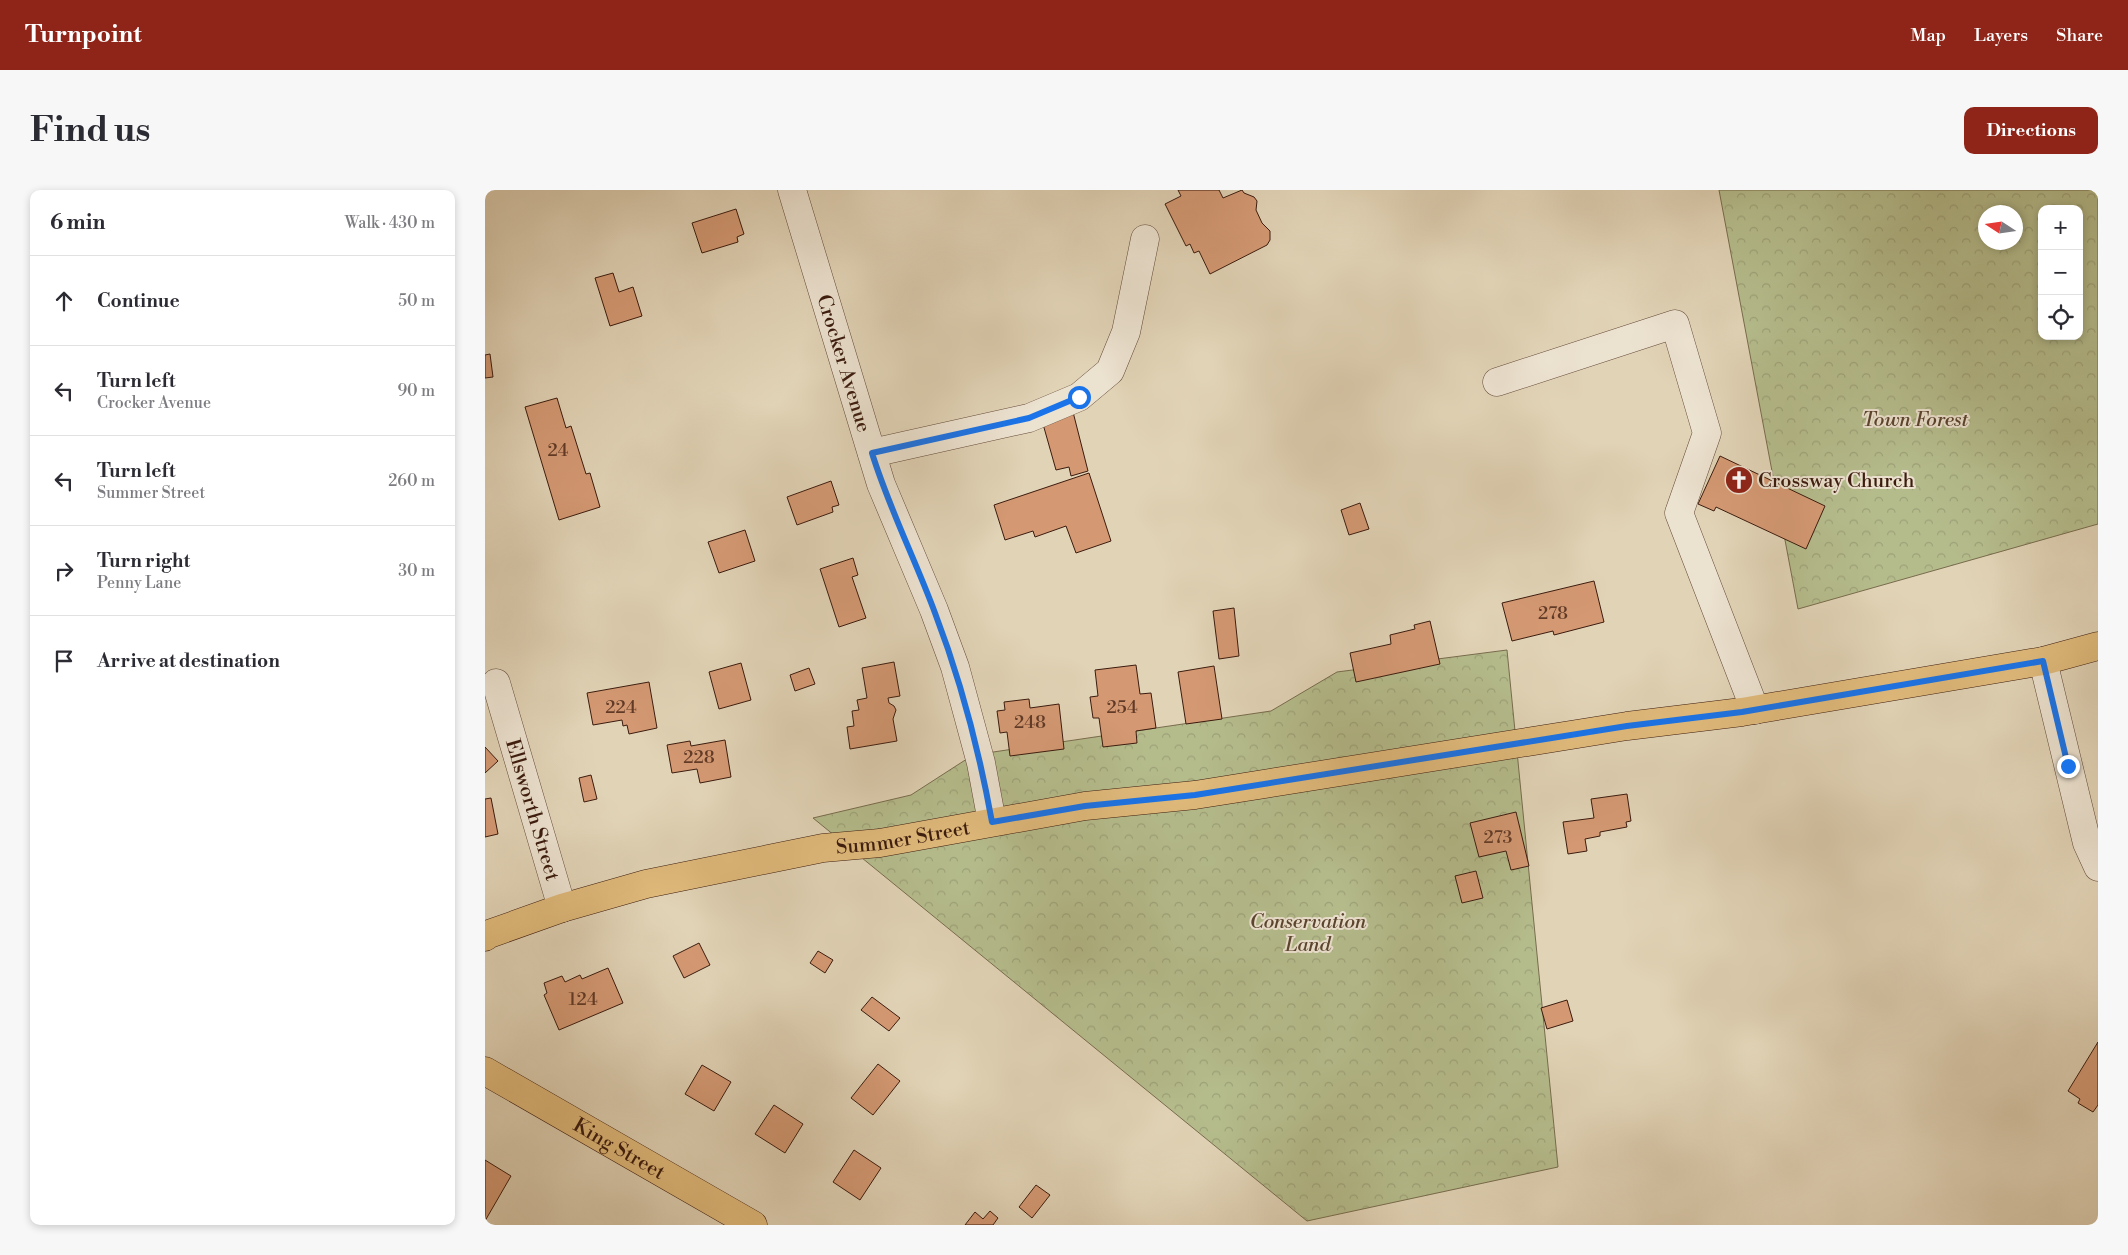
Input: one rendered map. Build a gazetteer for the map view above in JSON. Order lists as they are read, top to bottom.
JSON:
{
  "streets": {
    "main road": ["Summer Street", "King Street"],
    "street": ["Crocker Avenue", "Ellsworth Street"]
  },
  "crossings": [
    ["Crocker Avenue", "Summer Street"],
    ["Ellsworth Street", "Summer Street"]
  ],
  "parks": ["Town Forest", "Conservation Land"],
  "places": {
    "church": ["Crossway Church"]
  },
  "house_numbers": [
    "24",
    "278",
    "224",
    "254",
    "248",
    "228",
    "273",
    "124"
  ],
  "north": "left",
  "page": {
    "header": "Turnpoint",
    "nav": ["Map", "Layers", "Share"],
    "buttons": "Directions",
    "title": "Find us",
    "heading": ["6 min", "Walk · 430 m"],
    "map_buttons": ["+", "−"],
    "list": [
      ["Continue", "50 m"],
      ["Turn left", "Crocker Avenue", "90 m"],
      ["Turn left", "Summer Street", "260 m"],
      ["Turn right", "Penny Lane", "30 m"],
      "Arrive at destination"
    ]
  }
}
